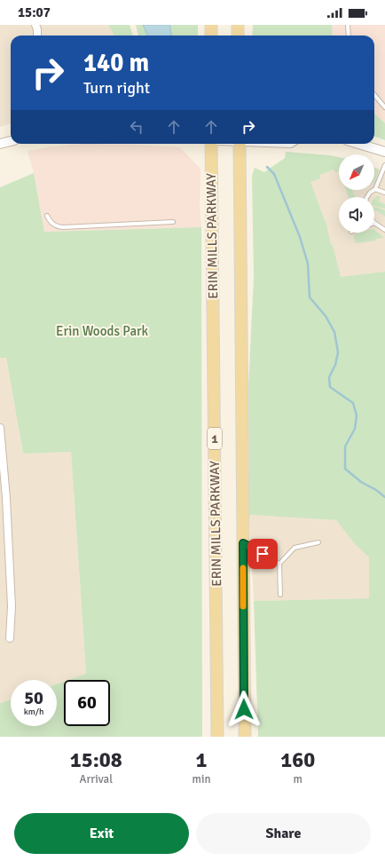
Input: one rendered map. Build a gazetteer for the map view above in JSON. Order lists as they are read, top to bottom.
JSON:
{
  "streets": {
    "main road": ["ERIN MILLS PARKWAY", "1"]
  },
  "parks": ["Erin Woods Park"],
  "north": "bottom left",
  "page": {
    "status": "15:07",
    "turn": ["140 m", "Turn right"],
    "speed": "50 km/h",
    "limit": "60",
    "eta": [
      "15:08",
      "Arrival",
      "1",
      "min",
      "160",
      "m"
    ],
    "buttons": ["Exit", "Share"]
  }
}
